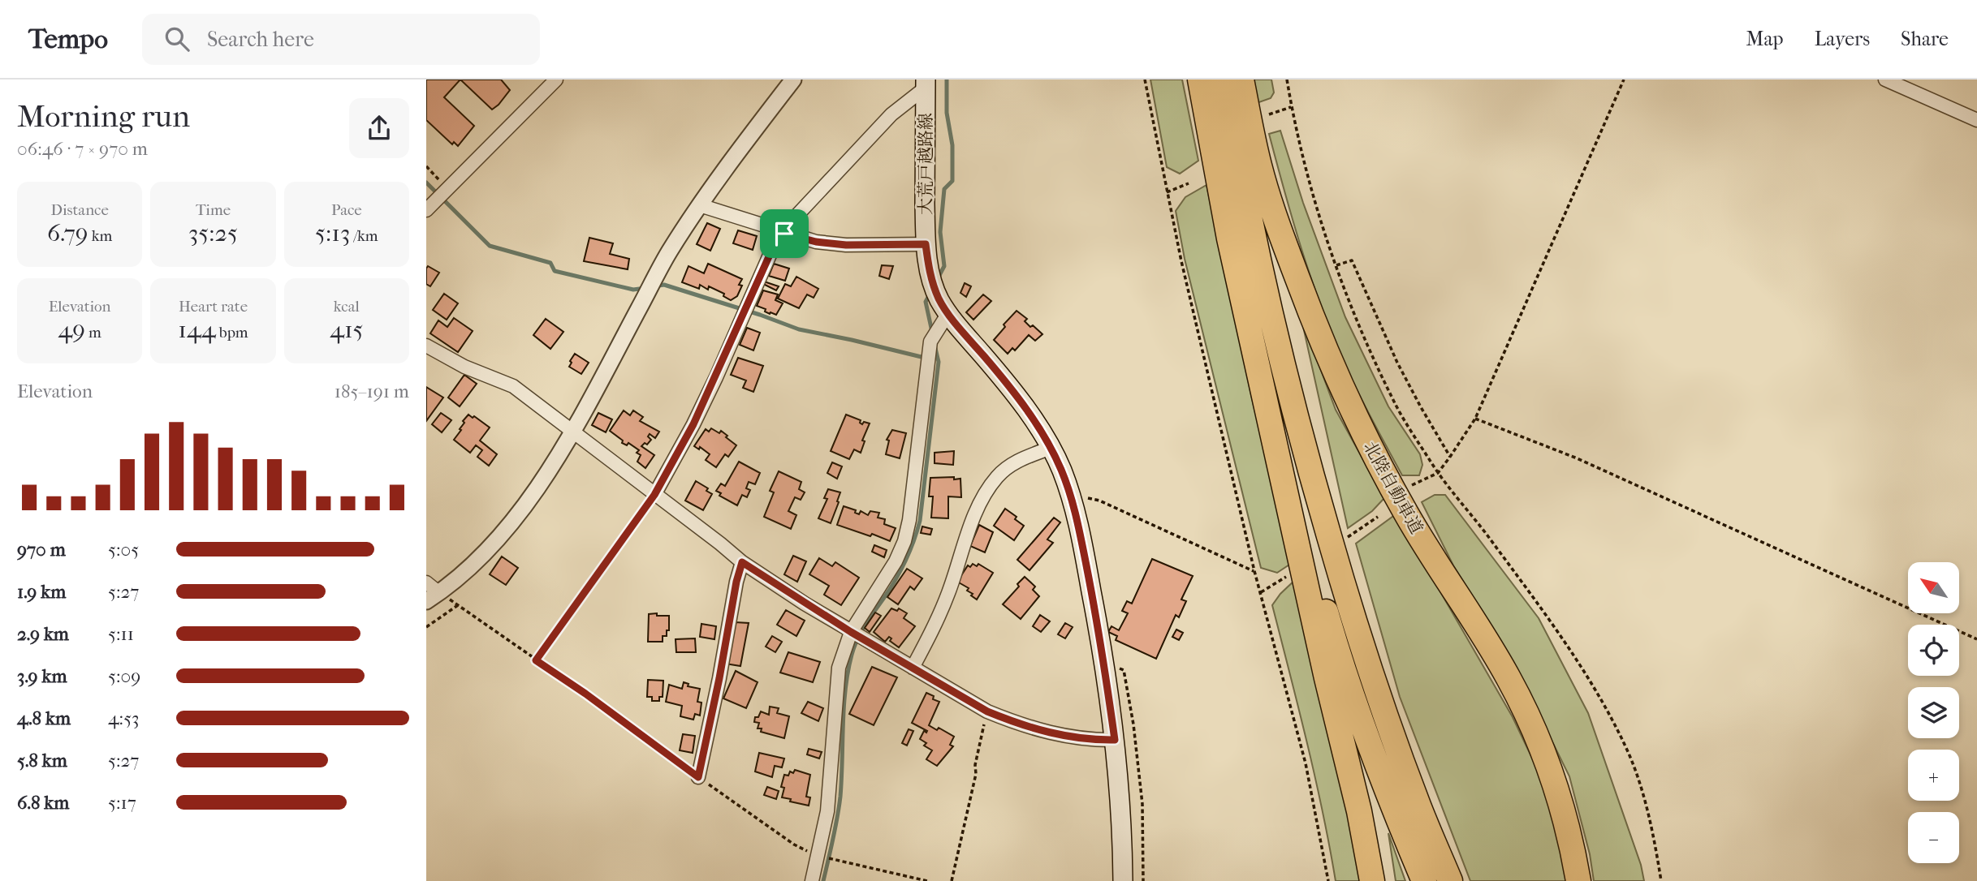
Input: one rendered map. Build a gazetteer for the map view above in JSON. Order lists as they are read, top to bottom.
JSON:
{
  "streets": {
    "highway": ["北陸自動車道"],
    "main road": ["大荒戸越路線"]
  },
  "north": "top left",
  "page": {
    "header": "Tempo",
    "search": "Search here",
    "nav": ["Map", "Layers", "Share"],
    "heading": ["Morning run", "06:46 · 7 × 970 m"],
    "stats": [
      ["Distance", "6.79 km"],
      ["Time", "35:25"],
      ["Pace", "5:13 /km"],
      ["Elevation", "49 m"],
      ["Heart rate", "144 bpm"],
      ["kcal", "415"]
    ],
    "chart": ["Elevation", "185–191 m"],
    "list": [
      {
        "name": "970 m",
        "note": "5:05"
      },
      {
        "name": "1.9 km",
        "note": "5:27"
      },
      {
        "name": "2.9 km",
        "note": "5:11"
      },
      {
        "name": "3.9 km",
        "note": "5:09"
      },
      {
        "name": "4.8 km",
        "note": "4:53"
      },
      {
        "name": "5.8 km",
        "note": "5:27"
      },
      {
        "name": "6.8 km",
        "note": "5:17"
      }
    ],
    "map_buttons": ["+", "−"]
  }
}
